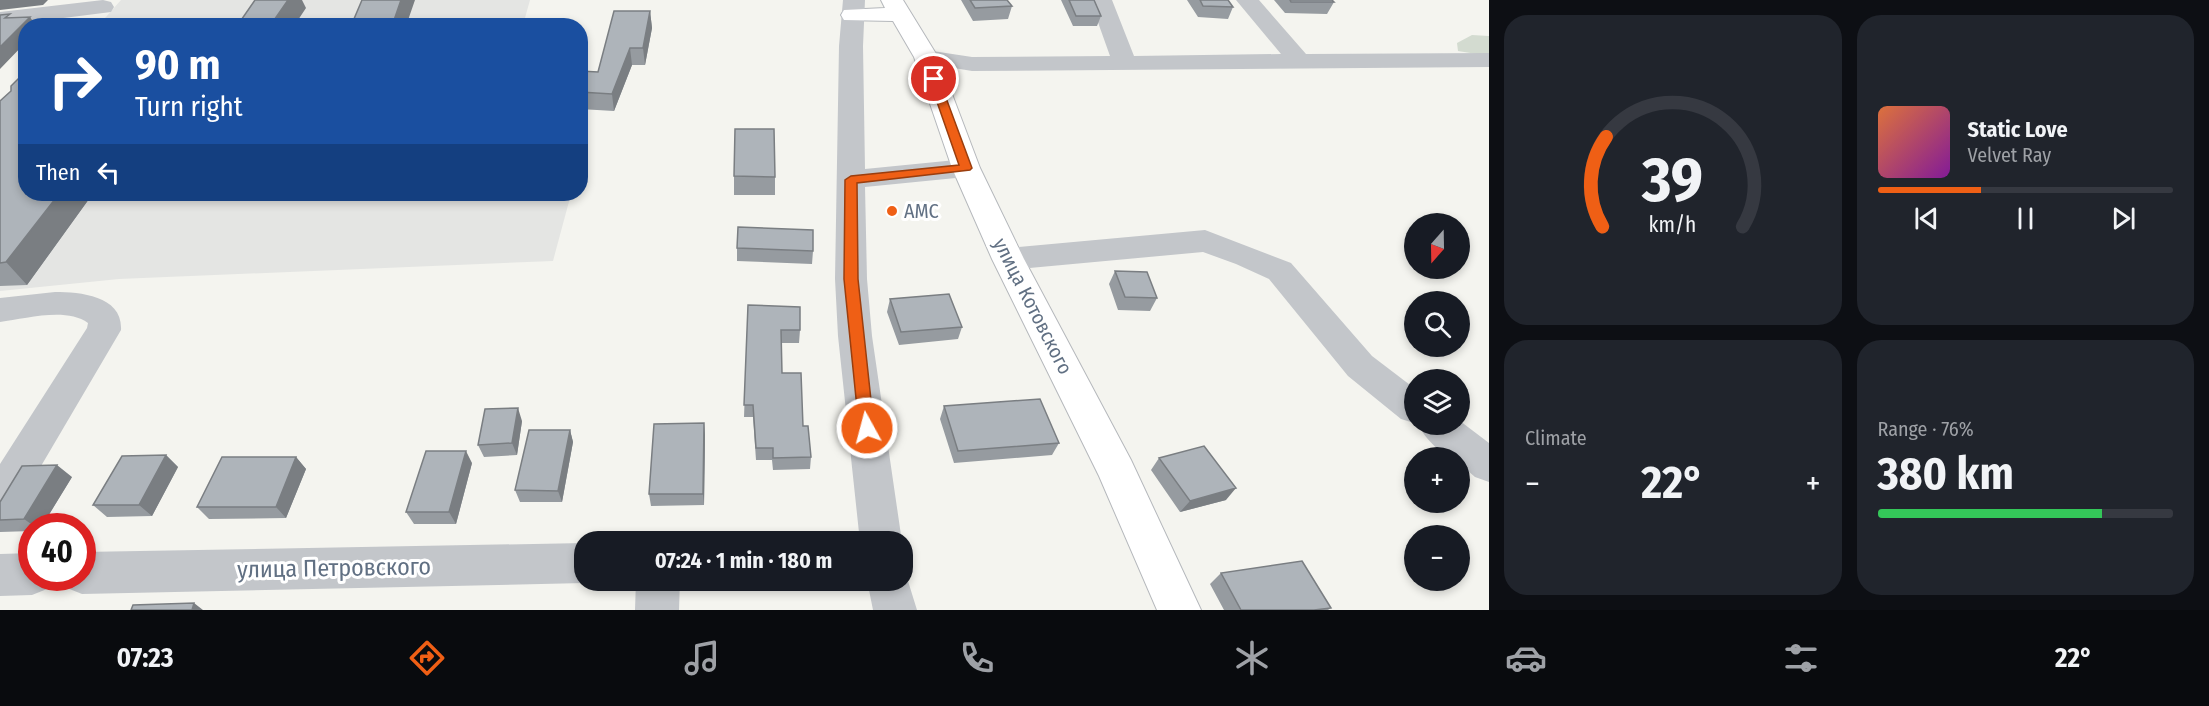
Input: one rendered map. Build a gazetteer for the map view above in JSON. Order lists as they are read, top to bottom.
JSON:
{
  "streets": {
    "highway": ["улица Котовского"],
    "street": ["улица Петровского"]
  },
  "places": ["AMC"],
  "north": "bottom",
  "page": {
    "turn": ["90 m", "Turn right"],
    "song": ["Static Love", "Velvet Ray"],
    "then": "Then",
    "map_buttons": ["+", "−"],
    "tile": [
      "Climate",
      ["Range · 76%", "380 km"]
    ],
    "heat": ["−", "22°", "+"],
    "limit": "40",
    "trip": "07:24 · 1 min · 180 m",
    "tabs": ["07:23", "22°"],
    "gauge": ["39", "km/h"]
  }
}
